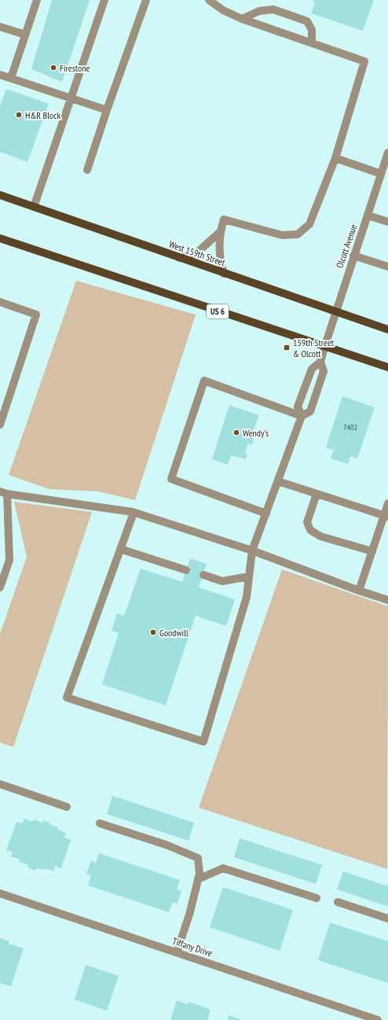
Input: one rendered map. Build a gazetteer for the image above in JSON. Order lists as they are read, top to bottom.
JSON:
{
  "streets": {
    "main road": ["West 159th Street", "US 6"],
    "street": ["Olcott Avenue", "Tiffany Drive"]
  },
  "crossings": [
    ["Olcott Avenue", "West 159th Street"],
    ["Olcott Avenue", "US 6"]
  ],
  "places": {
    "other": [
      "Firestone",
      "H&R Block",
      "Wendy's",
      "Goodwill"
    ],
    "transit": ["159th Street & Olcott"]
  },
  "house_numbers": ["7402"]
}
